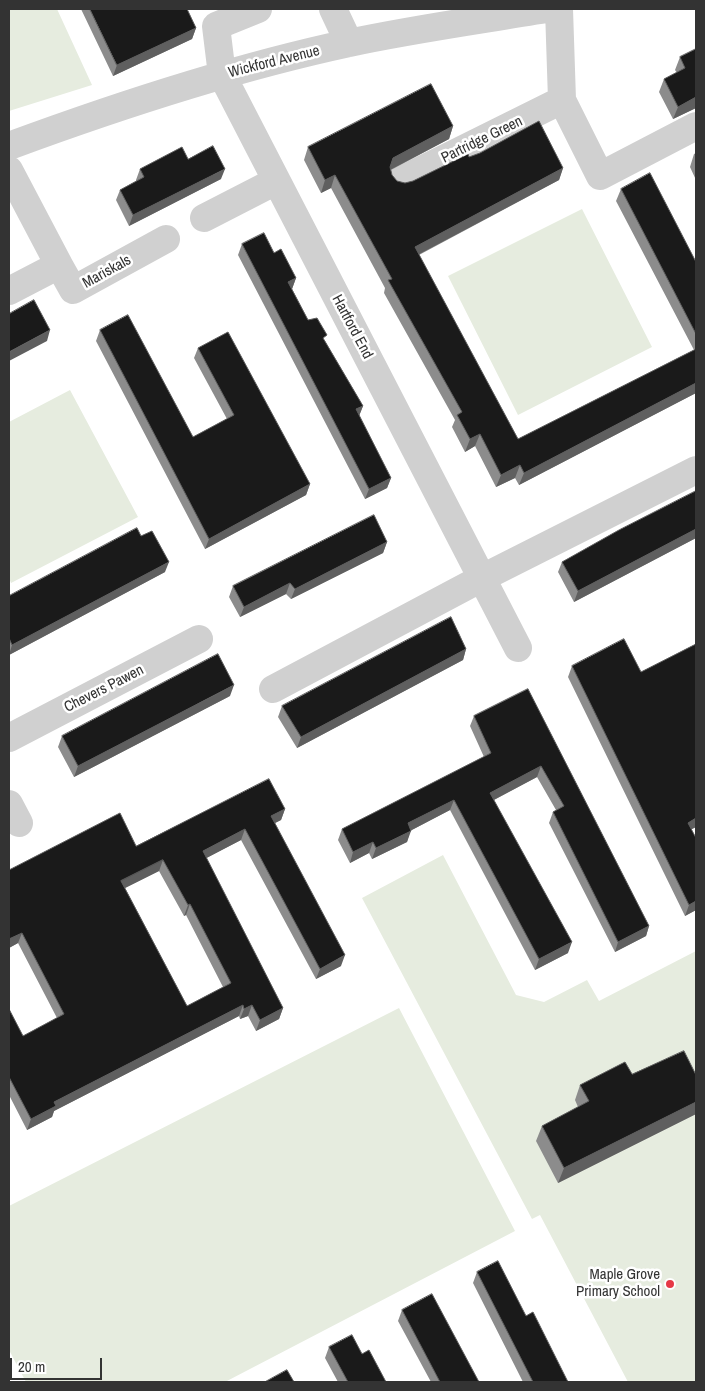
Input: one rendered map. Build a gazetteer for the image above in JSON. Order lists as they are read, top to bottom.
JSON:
{
  "streets": {
    "street": [
      "Wickford Avenue",
      "Partridge Green",
      "Mariskals",
      "Hartford End",
      "Chevers Pawen"
    ]
  },
  "crossings": [
    ["Wickford Avenue", "Hartford End"]
  ],
  "places": ["Maple Grove Primary School"],
  "scale_bar": "20 m"
}
